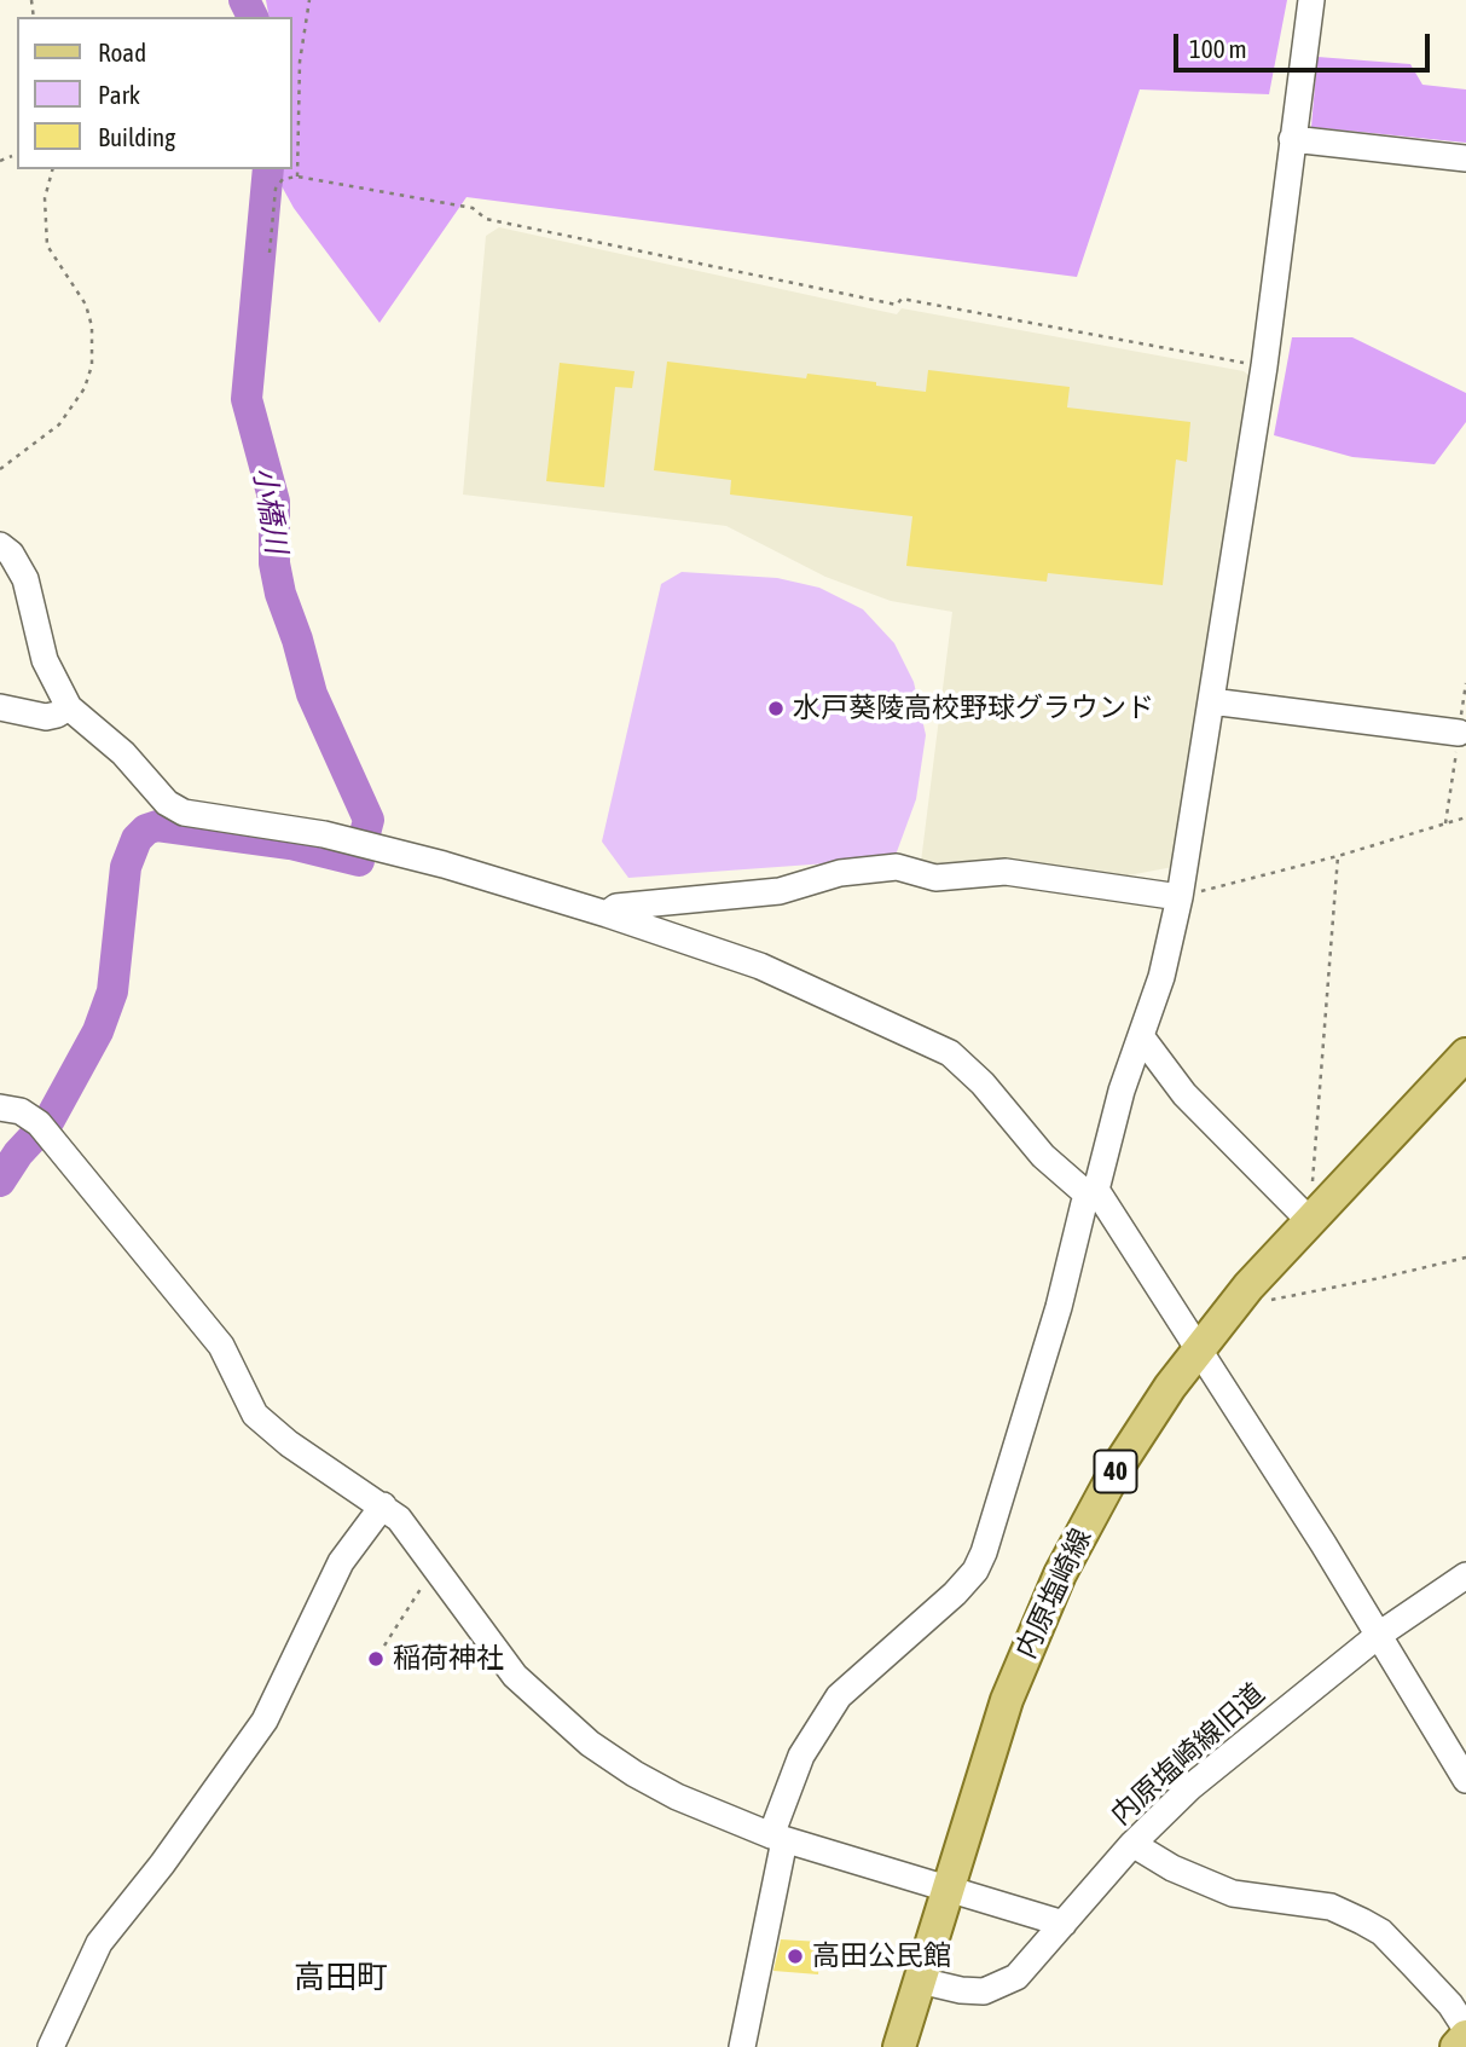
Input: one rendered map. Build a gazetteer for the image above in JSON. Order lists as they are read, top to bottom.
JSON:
{
  "streets": {
    "main road": ["40", "内原塩崎線"],
    "street": ["内原塩崎線旧道"]
  },
  "crossings": [
    ["内原塩崎線", "内原塩崎線旧道"]
  ],
  "districts": ["高田町"],
  "water": ["小橋川"],
  "places": ["水戸葵陵高校野球グラウンド", "稲荷神社", "高田公民館"],
  "legend": ["Road", "Park", "Building"],
  "scale_bar": "100 m"
}
